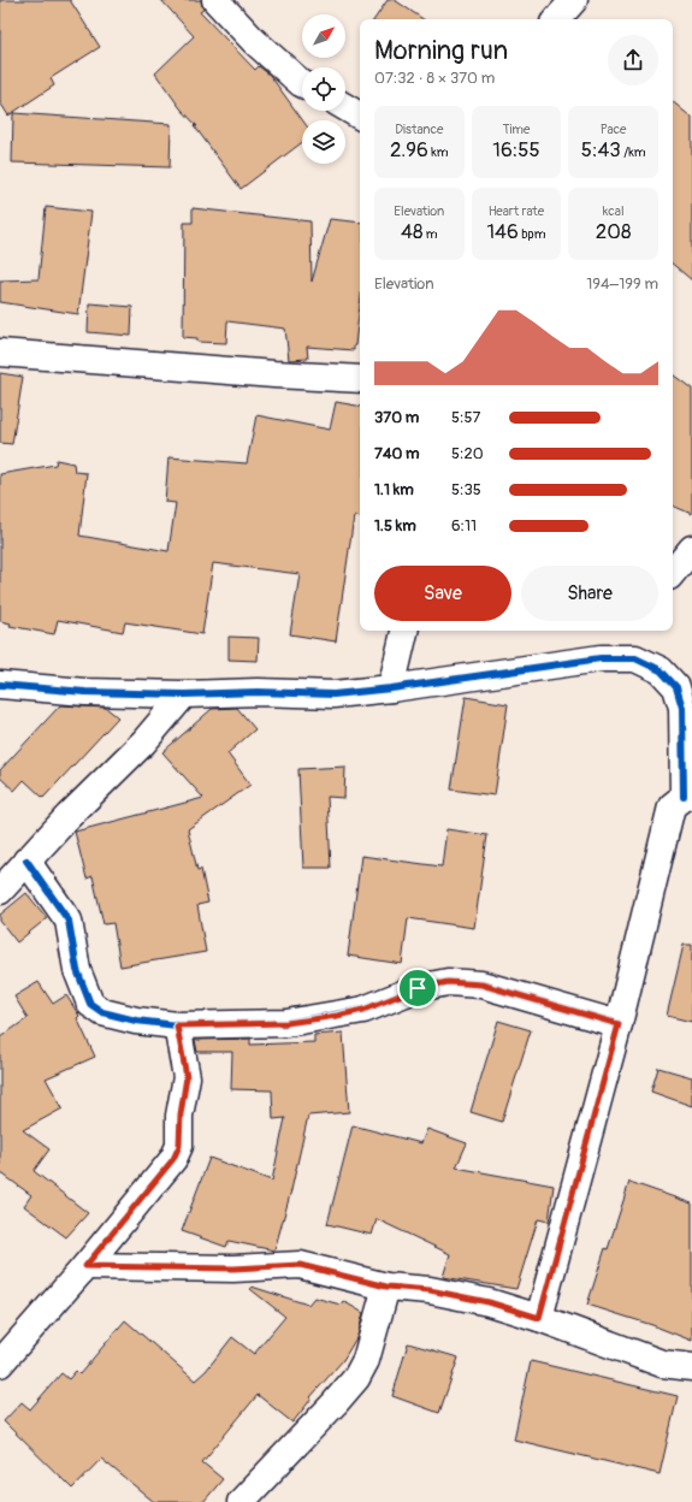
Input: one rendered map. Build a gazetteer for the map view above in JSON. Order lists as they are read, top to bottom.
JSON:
{
  "north": "top right",
  "page": {
    "heading": ["Morning run", "07:32 · 8 × 370 m"],
    "stats": [
      ["Distance", "2.96 km"],
      ["Time", "16:55"],
      ["Pace", "5:43 /km"],
      ["Elevation", "48 m"],
      ["Heart rate", "146 bpm"],
      ["kcal", "208"]
    ],
    "chart": ["Elevation", "194–199 m"],
    "list": [
      {
        "name": "370 m",
        "note": "5:57"
      },
      {
        "name": "740 m",
        "note": "5:20"
      },
      {
        "name": "1.1 km",
        "note": "5:35"
      },
      {
        "name": "1.5 km",
        "note": "6:11"
      }
    ],
    "buttons": ["Save", "Share"]
  }
}
